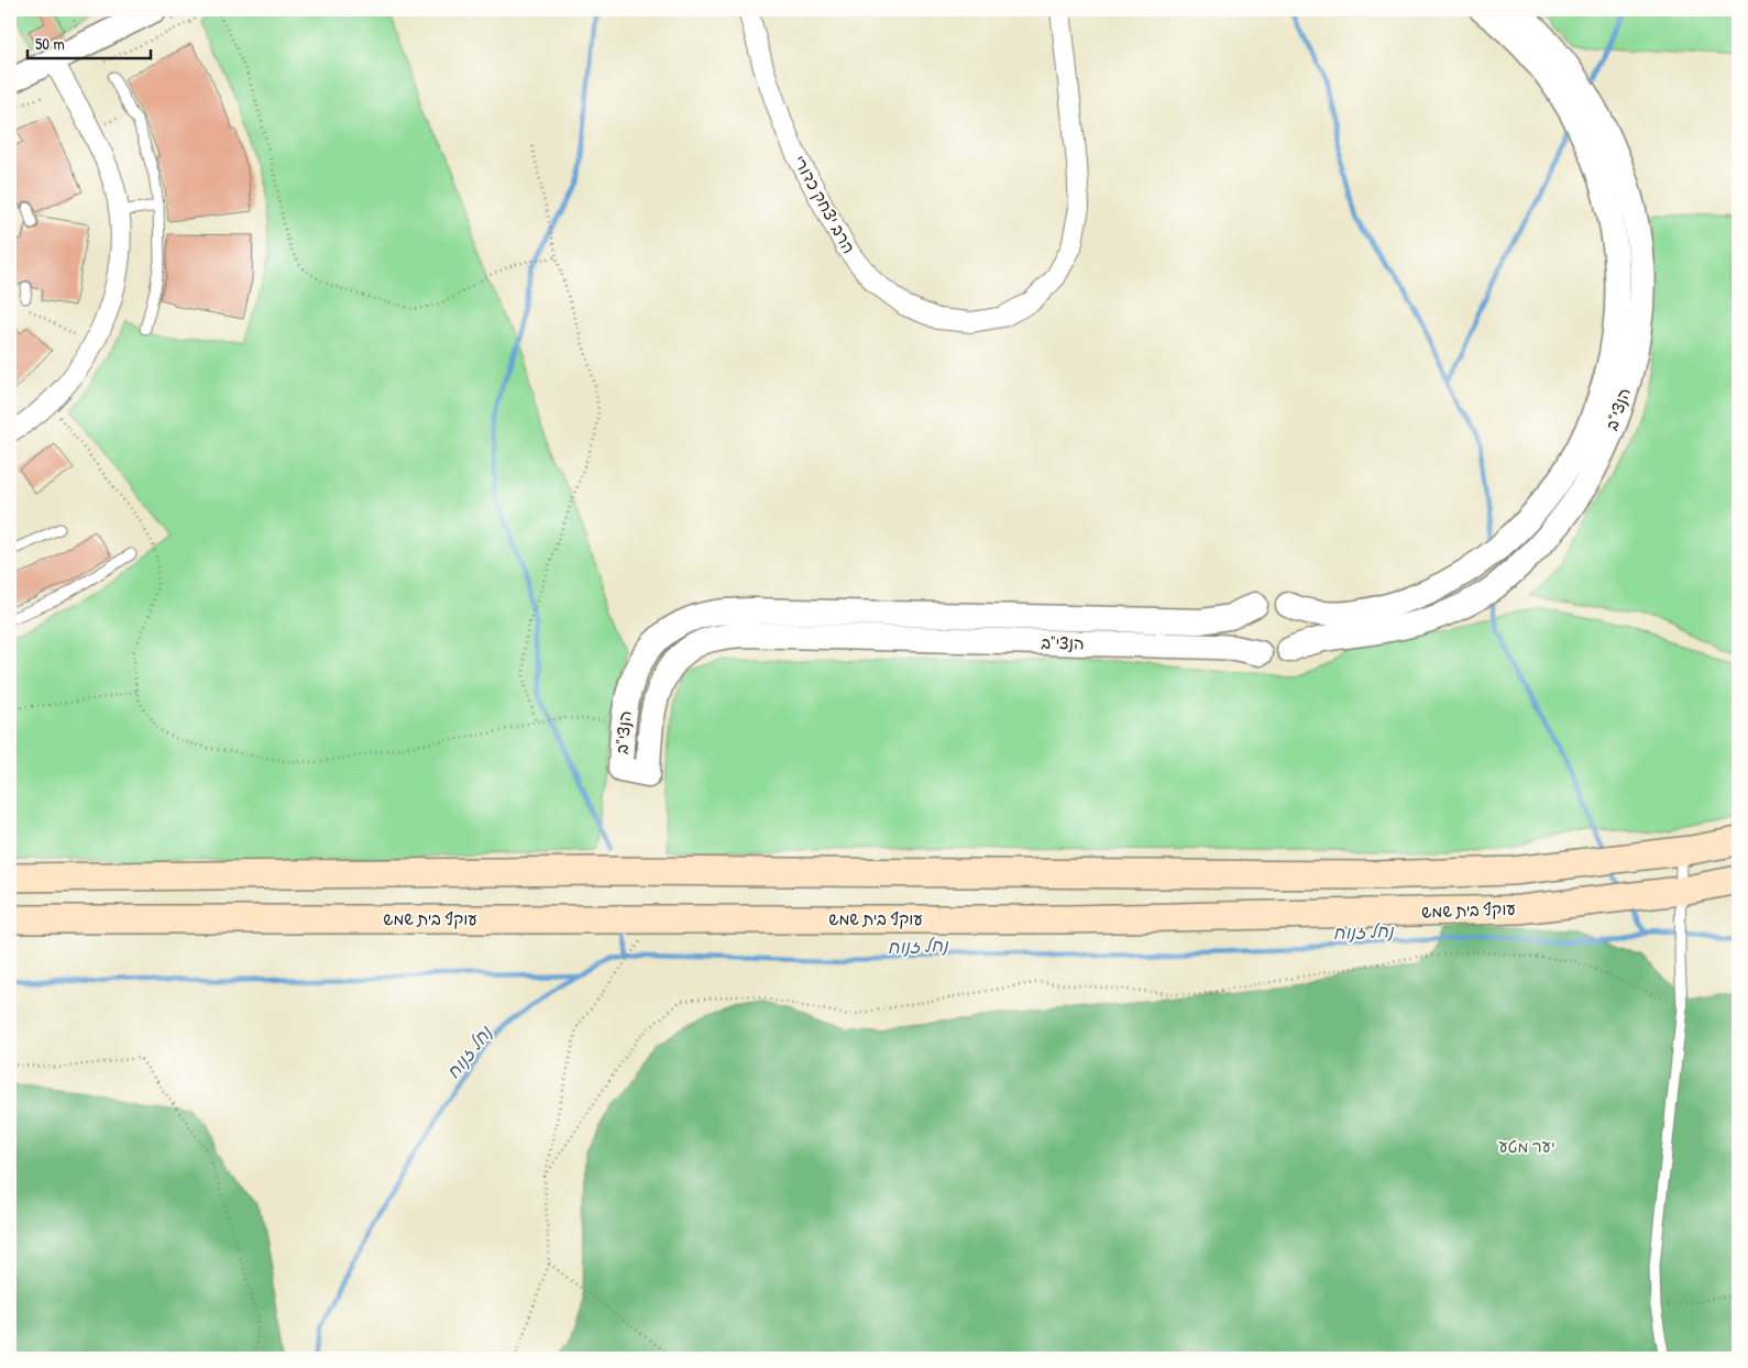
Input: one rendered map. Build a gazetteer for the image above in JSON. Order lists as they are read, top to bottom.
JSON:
{
  "streets": {
    "main road": ["עוקף בית שמש"],
    "street": ["הרב יצחק כדורי", "הנצי\"ב"]
  },
  "water": ["נחל זנוח"],
  "parks": ["יער מטע"],
  "scale_bar": "50 m"
}
